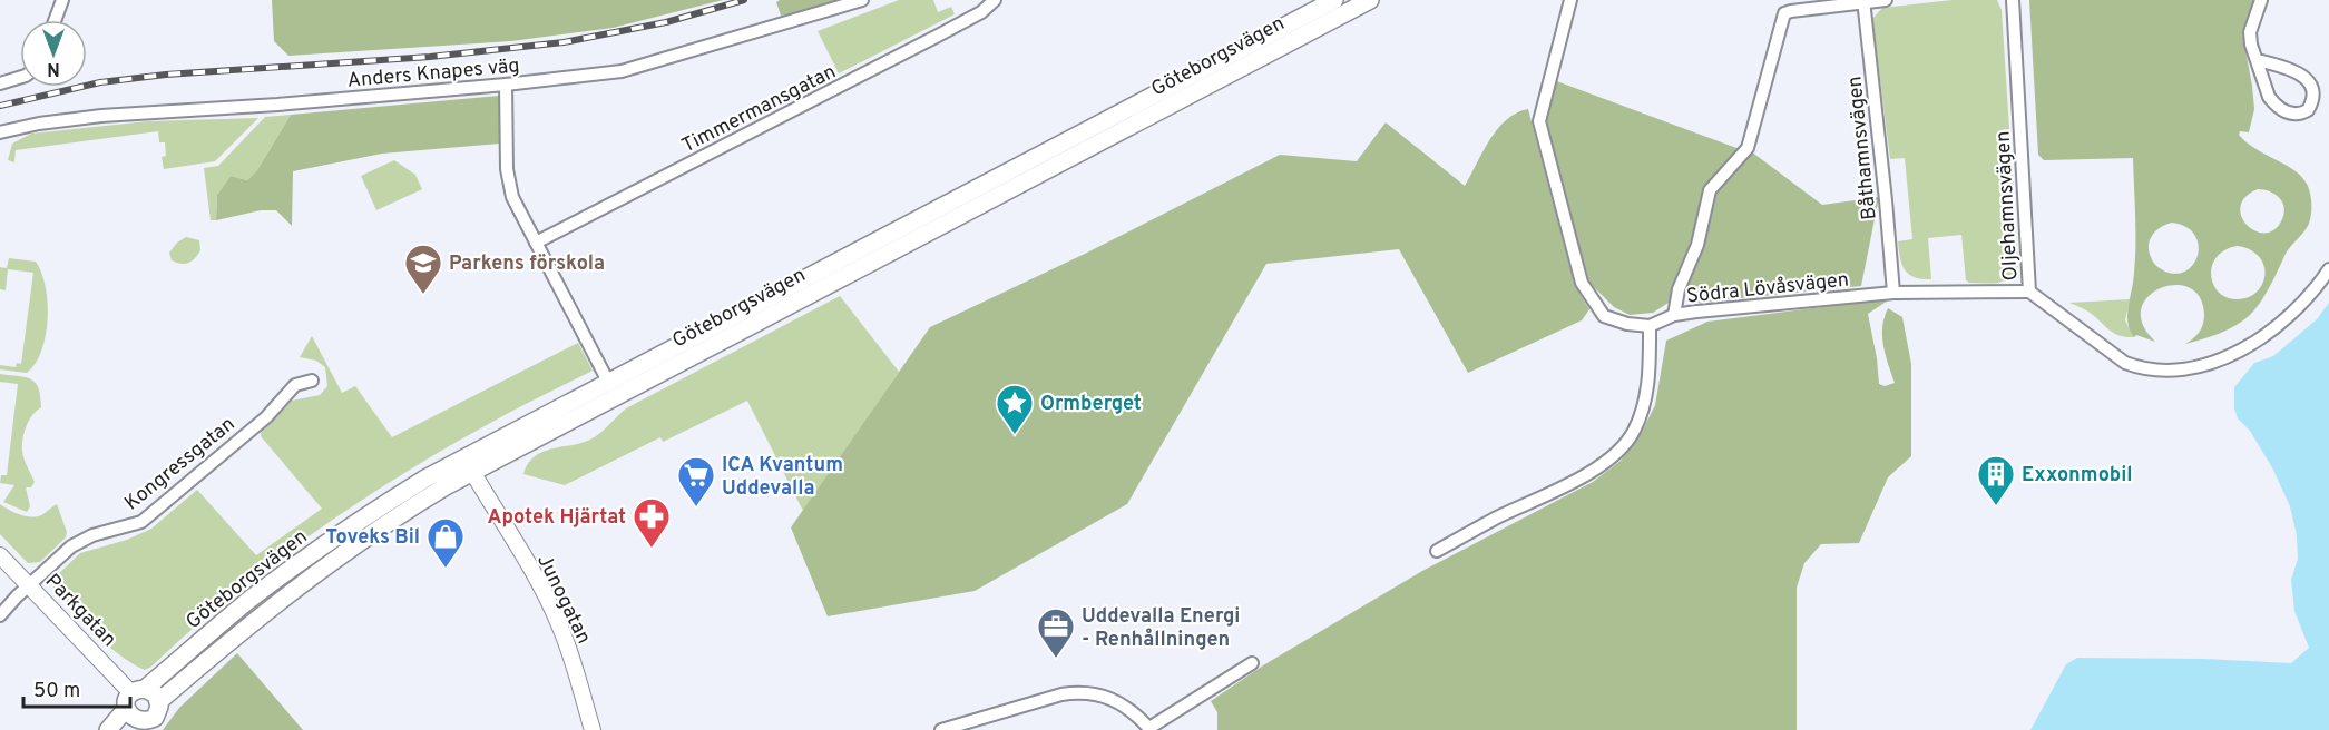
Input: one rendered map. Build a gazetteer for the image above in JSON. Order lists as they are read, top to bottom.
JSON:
{
  "streets": {
    "main road": ["Göteborgsvägen"],
    "street": [
      "Anders Knapes väg",
      "Timmermansgatan",
      "Båthamnsvägen",
      "Oljehamnsvägen",
      "Södra Lövåsvägen",
      "Kongressgatan",
      "Junogatan",
      "Parkgatan"
    ]
  },
  "crossings": [
    ["Göteborgsvägen", "Junogatan"],
    ["Göteborgsvägen", "Parkgatan"],
    ["Båthamnsvägen", "Södra Lövåsvägen"],
    ["Oljehamnsvägen", "Södra Lövåsvägen"],
    ["Kongressgatan", "Parkgatan"]
  ],
  "places": {
    "school or university": ["Parkens förskola"],
    "place": ["Ormberget"],
    "building": ["Exxonmobil"],
    "supermarket": ["ICA Kvantum Uddevalla"],
    "pharmacy": ["Apotek Hjärtat"],
    "shop": ["Toveks Bil"],
    "office": ["Uddevalla Energi - Renhållningen"]
  },
  "scale_bar": "50 m",
  "north": "bottom"
}
